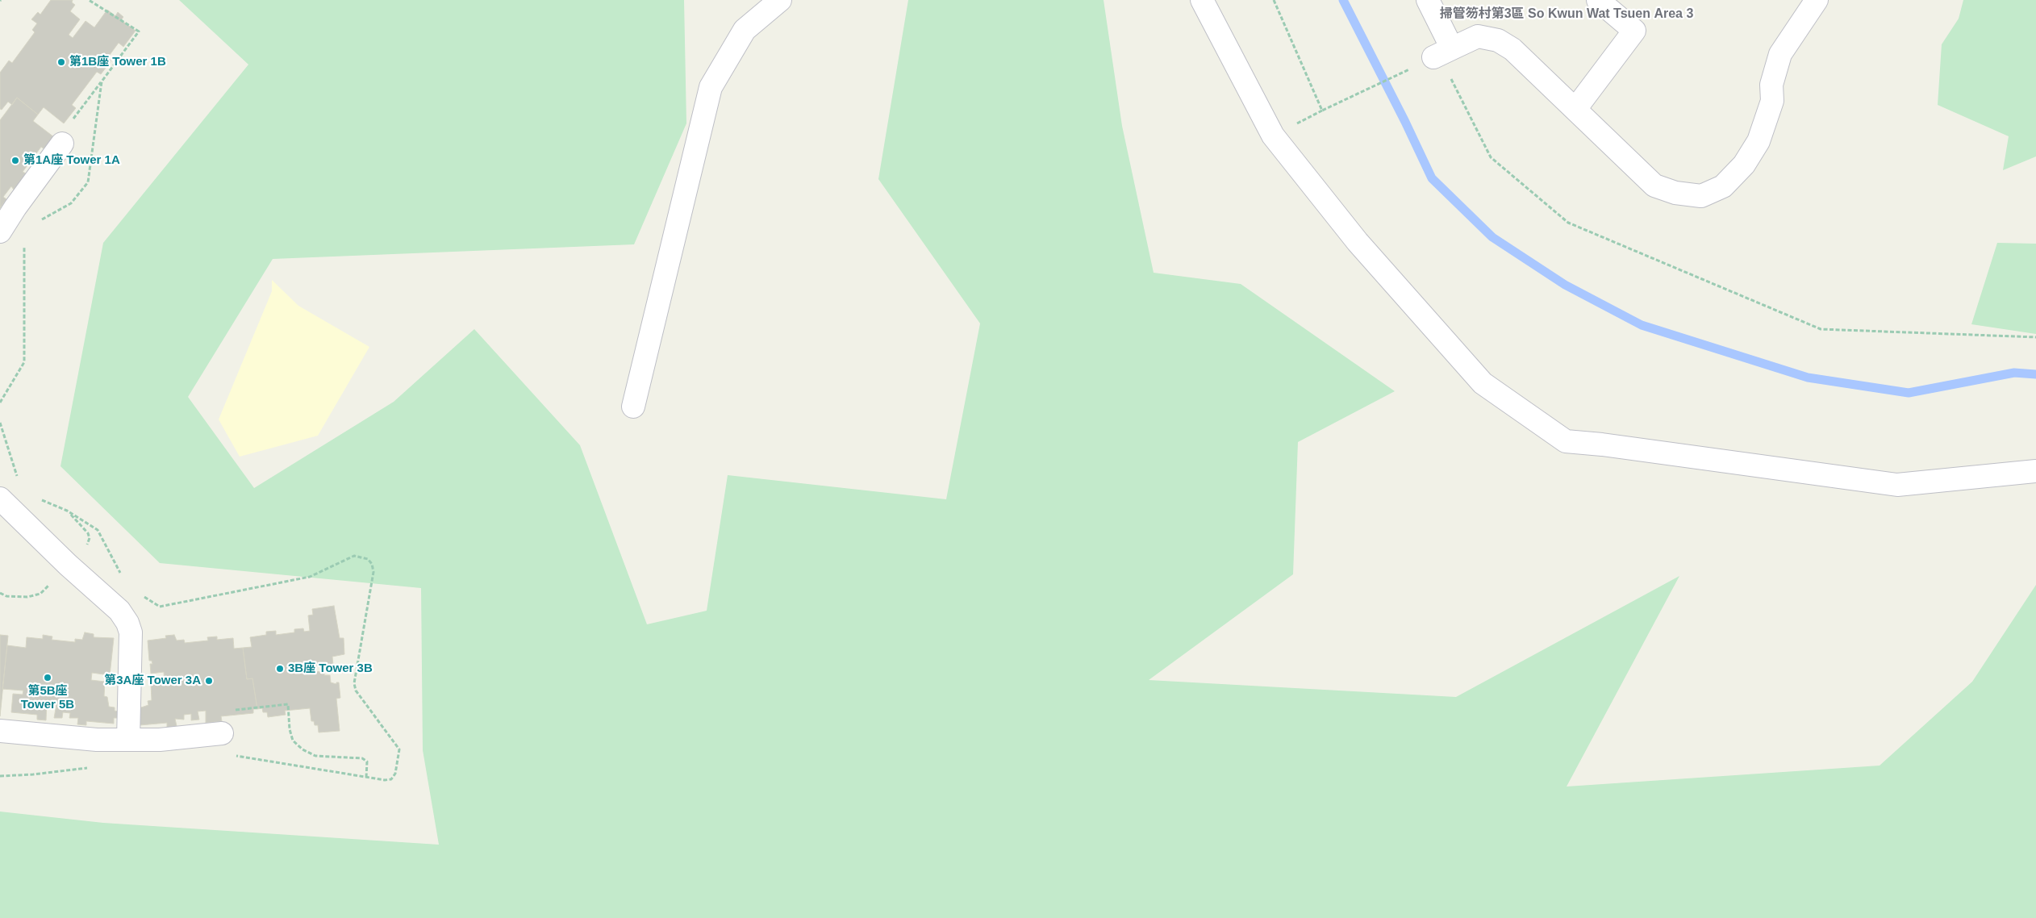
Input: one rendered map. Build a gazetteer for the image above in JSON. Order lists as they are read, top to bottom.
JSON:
{
  "districts": ["掃管笏村第3區 So Kwun Wat Tsuen Area 3"],
  "places": [
    "第1B座 Tower 1B",
    "第1A座 Tower 1A",
    "3B座 Tower 3B",
    "第5B座 Tower 5B",
    "第3A座 Tower 3A"
  ]
}
